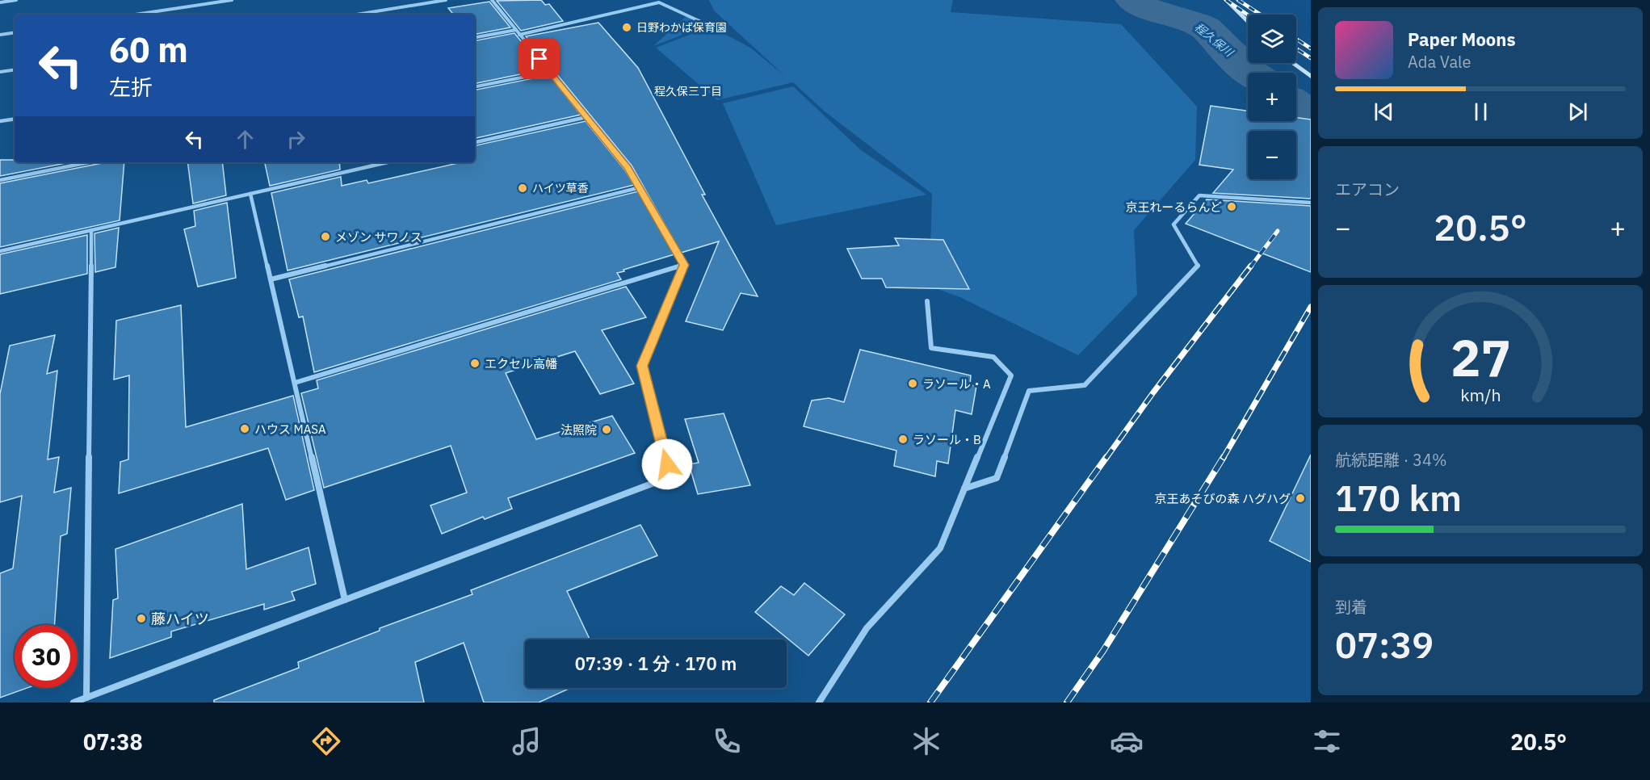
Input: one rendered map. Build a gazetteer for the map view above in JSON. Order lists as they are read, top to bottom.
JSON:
{
  "districts": ["程久保三丁目"],
  "water": ["程久保川"],
  "places": [
    "日野わかば保育園",
    "ハイツ草香",
    "京王れーるらんど",
    "メゾン サワノス",
    "エクセル高幡",
    "ラソール・A",
    "ハウス MASA",
    "法照院",
    "ラソール・B",
    "京王あそびの森 ハグハグ",
    "藤ハイツ"
  ],
  "page": {
    "map_buttons": ["+", "−"],
    "turn": ["60 m", "左折"],
    "song": ["Paper Moons", "Ada Vale"],
    "tile": [
      "エアコン",
      ["航続距離 · 34%", "170 km"],
      ["到着", "07:39"]
    ],
    "heat": ["−", "20.5°", "+"],
    "limit": "30",
    "trip": "07:39 · 1 分 · 170 m",
    "tabs": ["07:38", "20.5°"],
    "gauge": ["27", "km/h"]
  }
}
